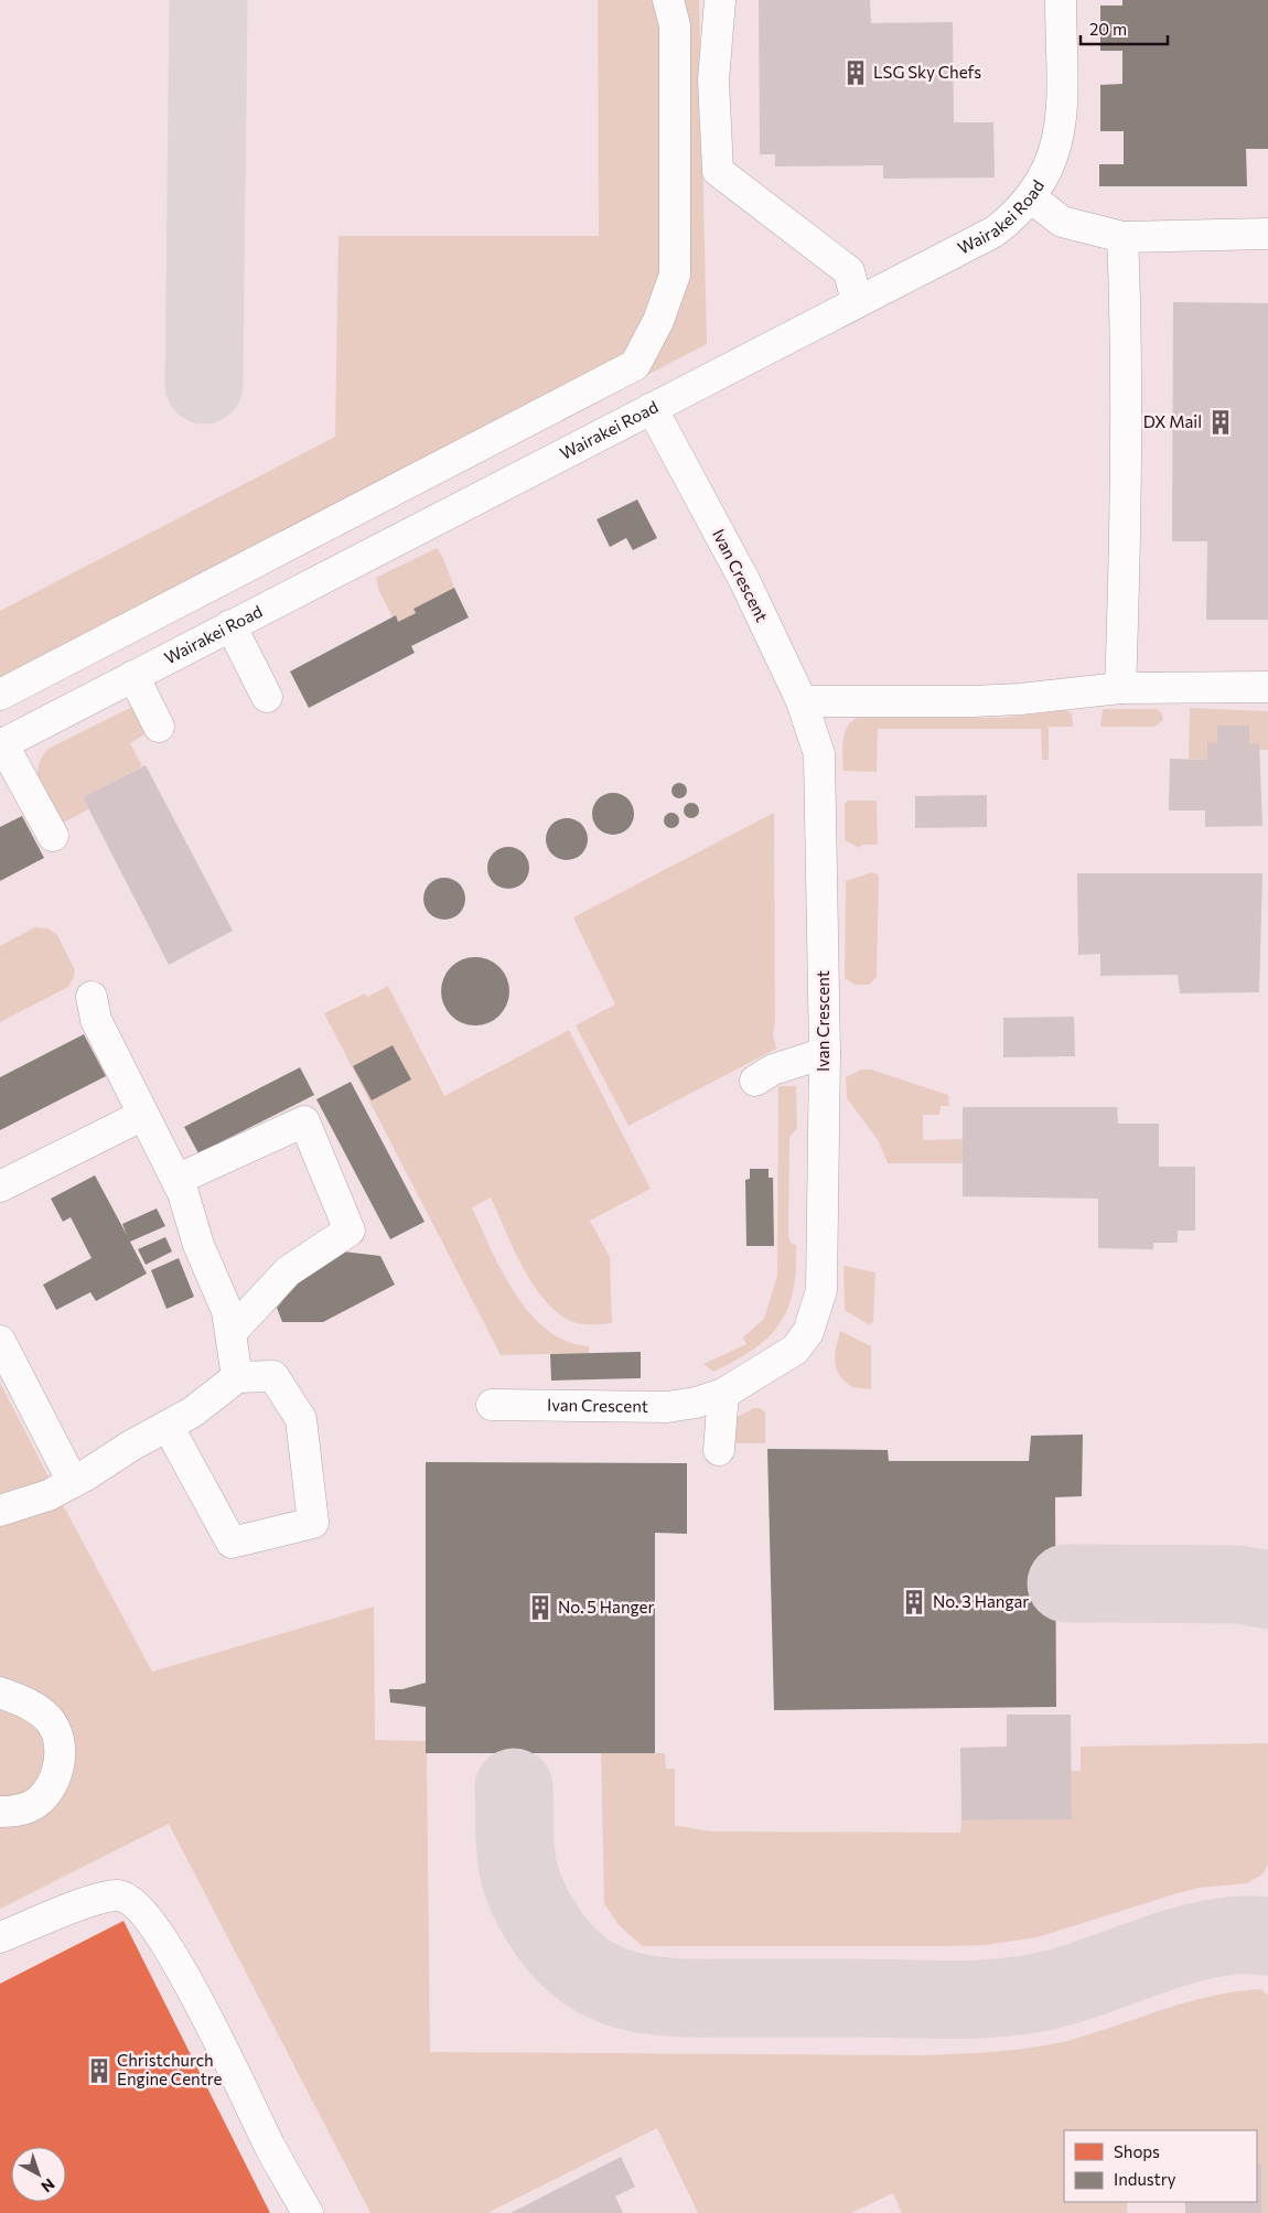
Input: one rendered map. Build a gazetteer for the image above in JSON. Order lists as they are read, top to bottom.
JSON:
{
  "streets": {
    "street": ["Wairakei Road", "Ivan Crescent"]
  },
  "crossings": [
    ["Wairakei Road", "Ivan Crescent"]
  ],
  "places": {
    "building": [
      "LSG Sky Chefs",
      "DX Mail",
      "No. 3 Hangar",
      "No. 5 Hanger",
      "Christchurch Engine Centre"
    ]
  },
  "legend": ["Shops", "Industry"],
  "scale_bar": "20 m",
  "north": "bottom right"
}
